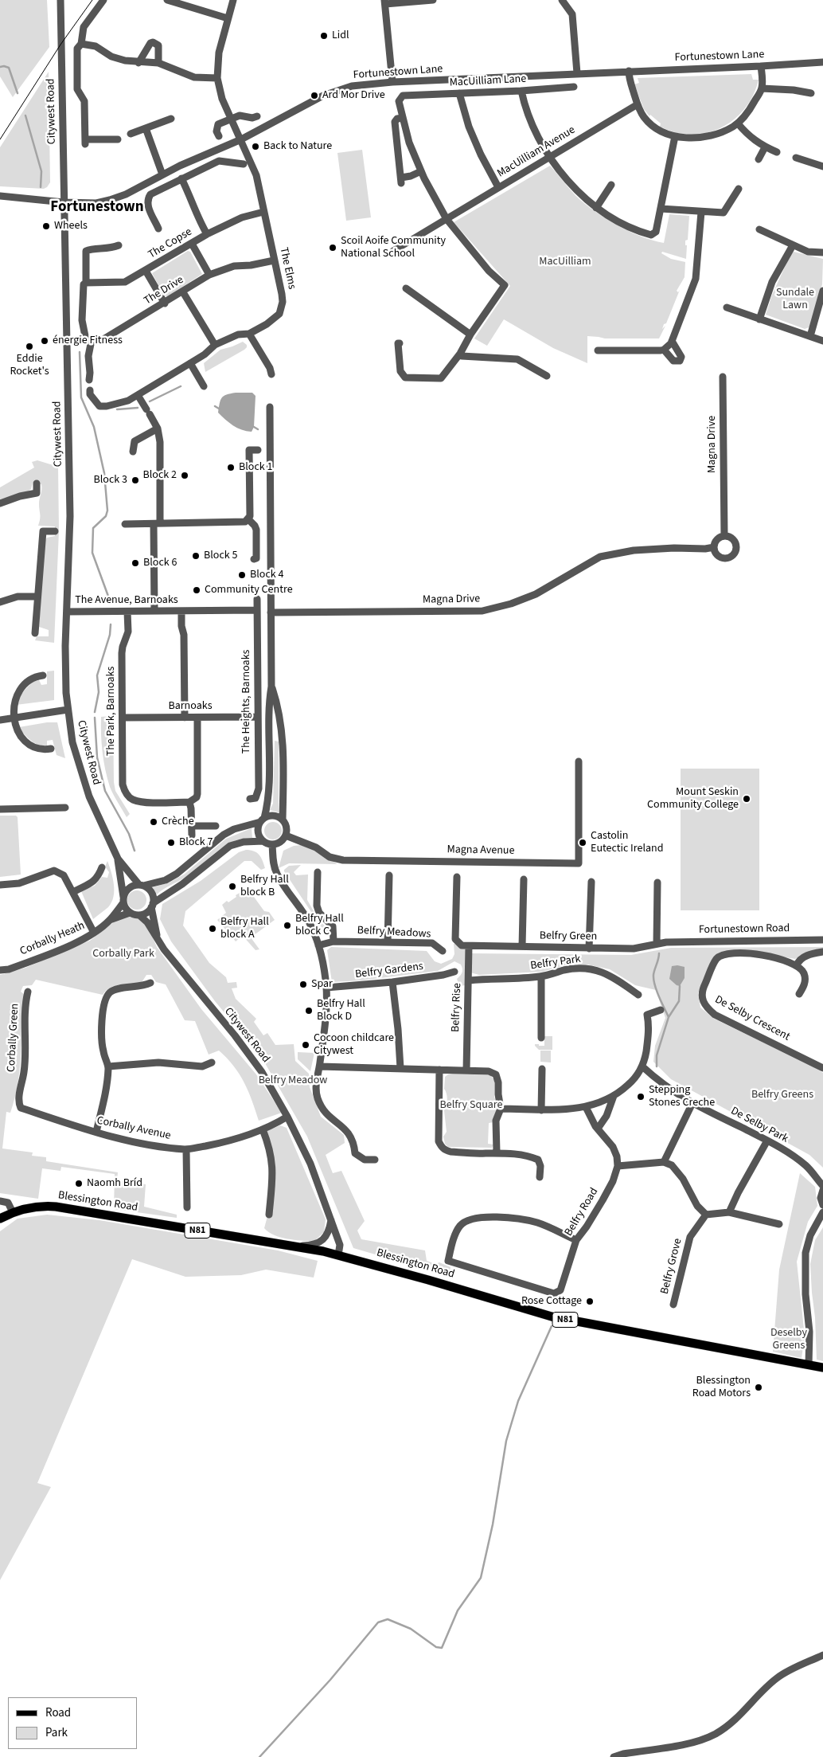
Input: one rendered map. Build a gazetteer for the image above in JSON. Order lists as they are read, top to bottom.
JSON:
{
  "streets": {
    "main road": ["Blessington Road", "N81"],
    "street": [
      "Fortunestown Lane",
      "MacUilliam Lane",
      "Citywest Road",
      "MacUilliam Avenue",
      "The Copse",
      "The Elms",
      "The Drive",
      "Magna Drive",
      "The Avenue, Barnoaks",
      "The Heights, Barnoaks",
      "Barnoaks",
      "The Park, Barnoaks",
      "Magna Avenue",
      "Fortunestown Road",
      "Belfry Meadows",
      "Belfry Green",
      "Corbally Heath",
      "Belfry Park",
      "Belfry Gardens",
      "Belfry Rise",
      "De Selby Crescent",
      "Corbally Green",
      "De Selby Park",
      "Corbally Avenue",
      "Belfry Road",
      "Belfry Grove"
    ]
  },
  "crossings": [
    ["Fortunestown Lane", "Citywest Road"],
    ["Fortunestown Lane", "The Elms"],
    ["Citywest Road", "The Drive"],
    ["Citywest Road", "The Avenue, Barnoaks"],
    ["Citywest Road", "Corbally Avenue"],
    ["Citywest Road", "Blessington Road"],
    ["The Copse", "The Elms"],
    ["The Elms", "The Drive"],
    ["The Avenue, Barnoaks", "The Heights, Barnoaks"],
    ["The Avenue, Barnoaks", "The Park, Barnoaks"],
    ["The Heights, Barnoaks", "Barnoaks"],
    ["Barnoaks", "The Park, Barnoaks"],
    ["Fortunestown Road", "Belfry Green"],
    ["Belfry Green", "Belfry Rise"],
    ["Belfry Park", "Belfry Rise"],
    ["Corbally Green", "Corbally Avenue"]
  ],
  "districts": ["Fortunestown"],
  "parks": [
    "MacUilliam",
    "Sundale Lawn",
    "Corbally Park",
    "Belfry Meadow",
    "Belfry Greens",
    "Belfry Square",
    "Deselby Greens"
  ],
  "places": [
    "Lidl",
    "Ard Mor Drive",
    "Back to Nature",
    "Wheels",
    "Scoil Aoife Community National School",
    "énergie Fitness",
    "Eddie Rocket's",
    "Block 1",
    "Block 2",
    "Block 3",
    "Block 5",
    "Block 6",
    "Block 4",
    "Community Centre",
    "Mount Seskin Community College",
    "Crèche",
    "Block 7",
    "Castolin Eutectic Ireland",
    "Belfry Hall block B",
    "Belfry Hall block C",
    "Belfry Hall block A",
    "Spar",
    "Belfry Hall Block D",
    "Cocoon childcare Citywest",
    "Stepping Stones Creche",
    "Naomh Bríd",
    "Rose Cottage",
    "Blessington Road Motors"
  ],
  "legend": ["Road", "Park"]
}
